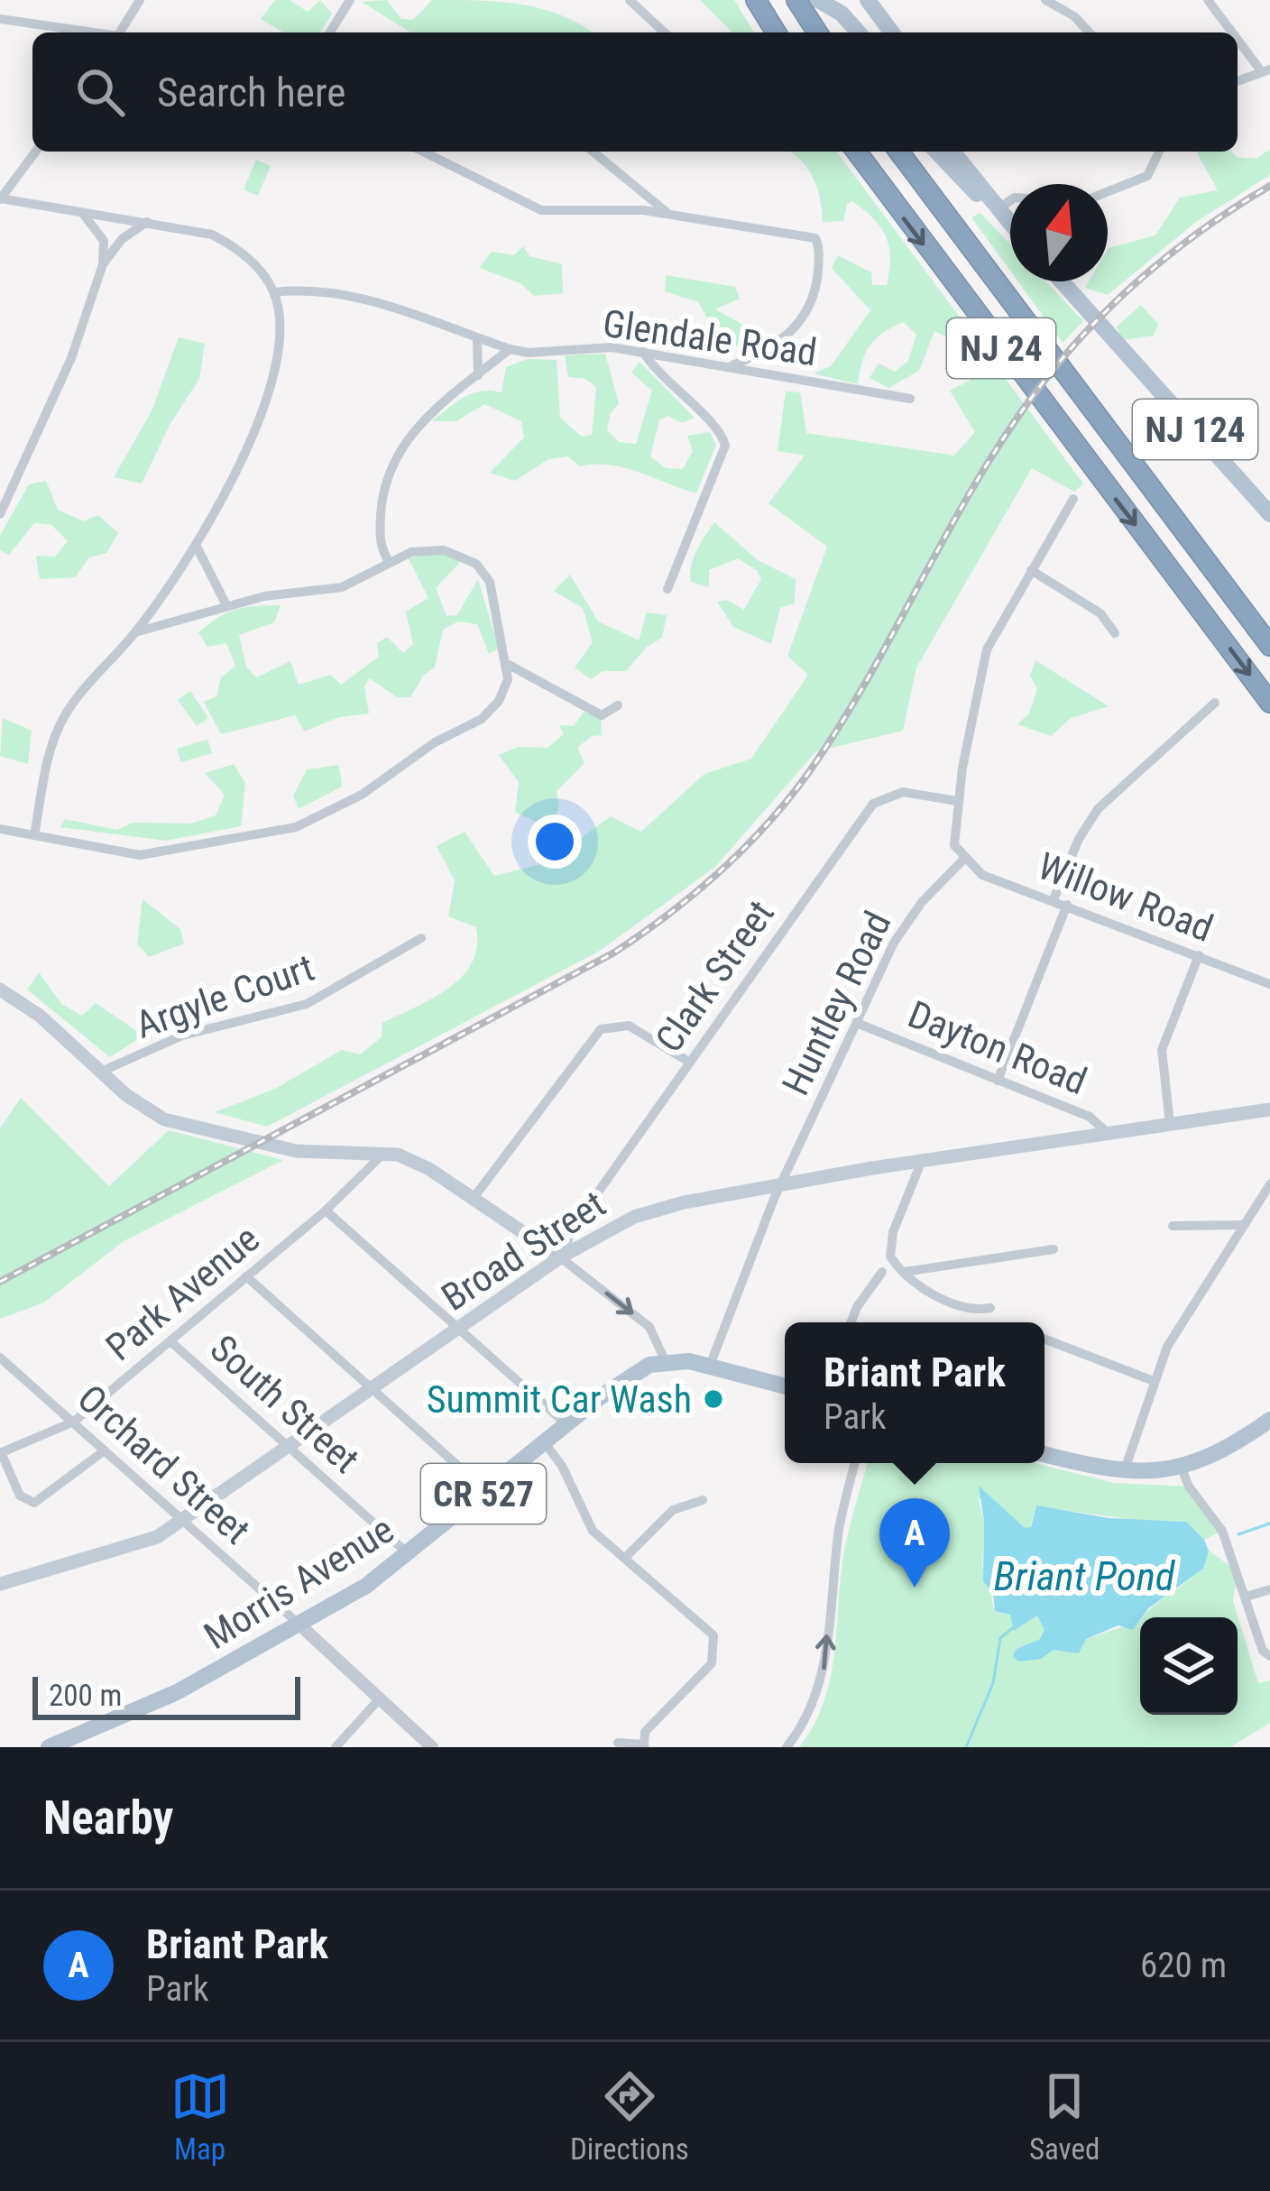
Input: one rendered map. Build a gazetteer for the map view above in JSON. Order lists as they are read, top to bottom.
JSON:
{
  "streets": {
    "highway": ["NJ 24"],
    "main road": [
      "NJ 124",
      "Broad Street",
      "CR 527",
      "Morris Avenue"
    ],
    "street": [
      "Glendale Road",
      "Willow Road",
      "Clark Street",
      "Argyle Court",
      "Huntley Road",
      "Dayton Road",
      "Park Avenue",
      "South Street",
      "Orchard Street"
    ]
  },
  "crossings": [
    ["Willow Road", "Huntley Road"],
    ["Clark Street", "Broad Street"],
    ["Huntley Road", "Dayton Road"],
    ["Huntley Road", "Broad Street"],
    ["Dayton Road", "Broad Street"],
    ["Broad Street", "South Street"],
    ["Broad Street", "Orchard Street"],
    ["Park Avenue", "South Street"],
    ["Park Avenue", "Orchard Street"],
    ["South Street", "Morris Avenue"],
    ["Orchard Street", "Morris Avenue"]
  ],
  "water": ["Briant Pond"],
  "places": ["Summit Car Wash"],
  "scale_bar": "200 m",
  "north": "top",
  "page": {
    "search": "Search here",
    "popup": ["Briant Park", "Park"],
    "pins": "A",
    "scale": "200 m",
    "heading": "Nearby",
    "list": [
      {
        "mark": "A",
        "name": "Briant Park",
        "note": "Park",
        "value": "620 m"
      }
    ],
    "nav": ["Map", "Directions", "Saved"]
  }
}
